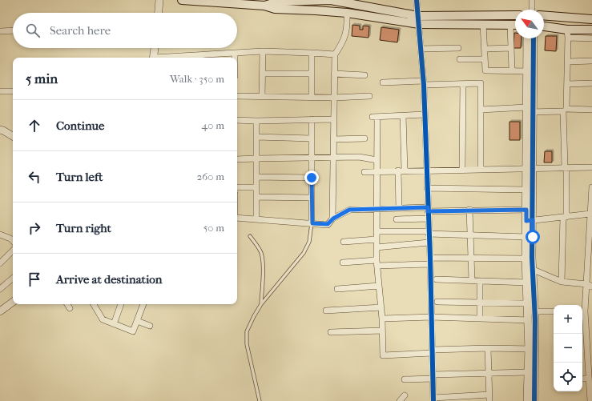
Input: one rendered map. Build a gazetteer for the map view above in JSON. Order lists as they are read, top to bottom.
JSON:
{
  "north": "top left",
  "page": {
    "search": "Search here",
    "heading": ["5 min", "Walk · 350 m"],
    "list": [
      ["Continue", "40 m"],
      ["Turn left", "260 m"],
      ["Turn right", "50 m"],
      "Arrive at destination"
    ],
    "map_buttons": ["+", "−"]
  }
}
